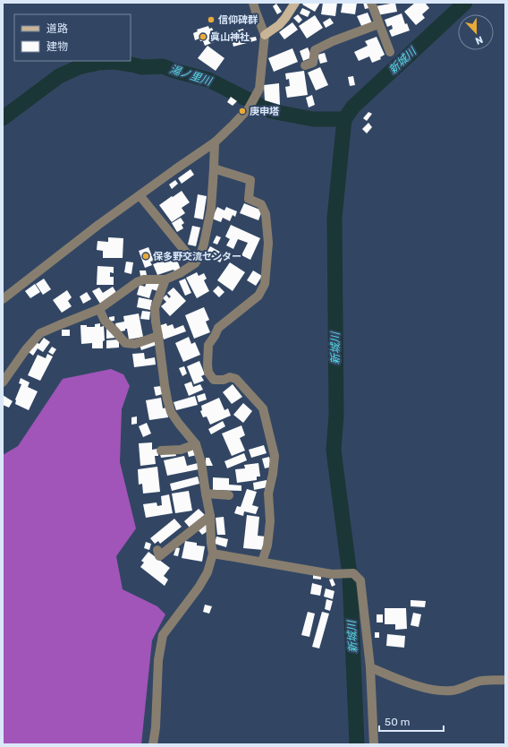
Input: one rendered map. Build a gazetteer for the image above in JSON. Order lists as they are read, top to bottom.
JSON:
{
  "water": ["新城川", "湯ノ里川"],
  "places": [
    "信仰碑群",
    "眞山神社",
    "庚申塔",
    "保多野交流センター"
  ],
  "legend": ["道路", "建物"],
  "scale_bar": "50 m",
  "north": "bottom"
}
